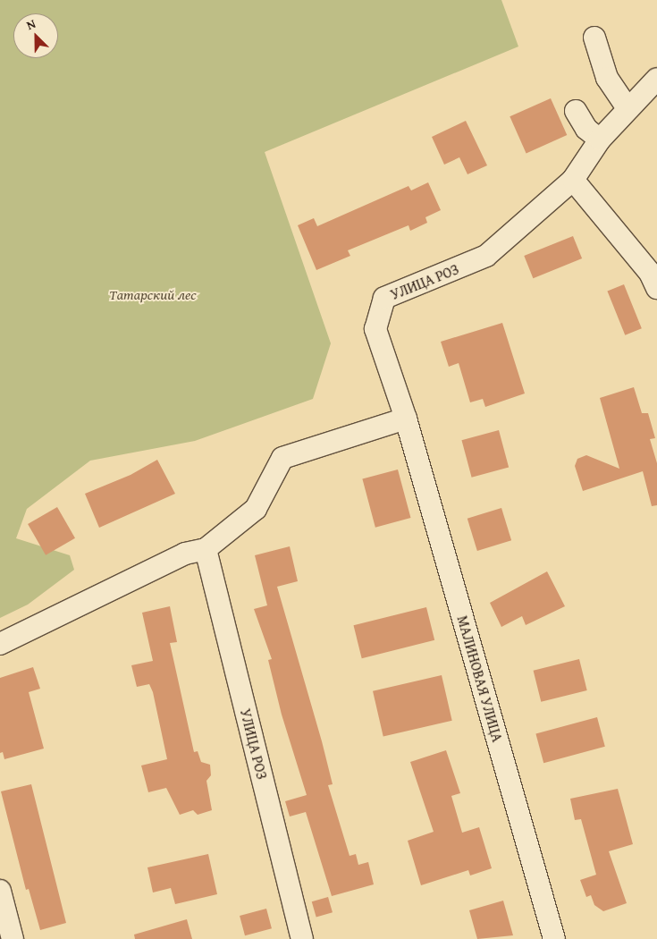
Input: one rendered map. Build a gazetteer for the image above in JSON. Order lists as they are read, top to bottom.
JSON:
{
  "streets": {
    "street": ["УЛИЦА РОЗ", "МАЛИНОВАЯ УЛИЦА"]
  },
  "crossings": [
    ["УЛИЦА РОЗ", "МАЛИНОВАЯ УЛИЦА"]
  ],
  "parks": ["Татарский лес"],
  "north": "top left"
}
